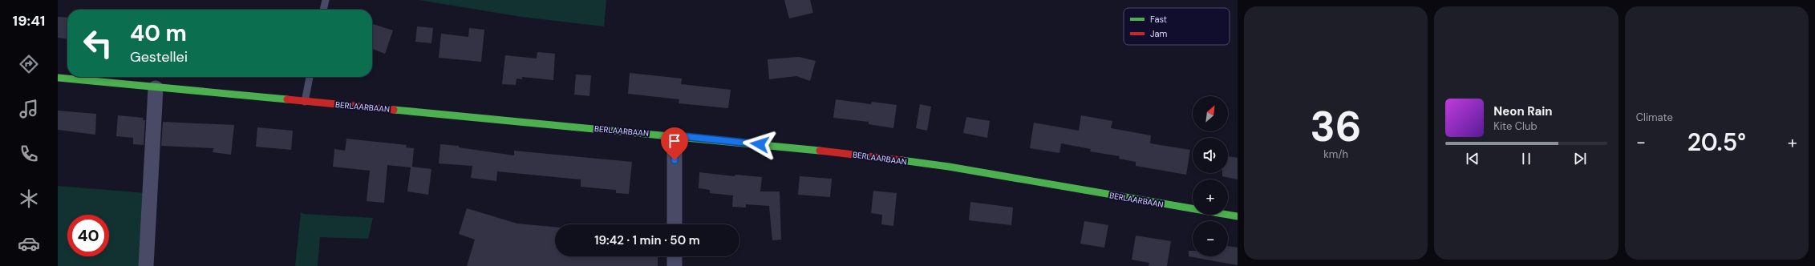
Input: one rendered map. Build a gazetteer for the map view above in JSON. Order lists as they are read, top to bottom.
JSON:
{
  "streets": {
    "street": ["BERLAARBAAN"]
  },
  "legend": ["Fast", "Jam"],
  "north": "top right",
  "page": {
    "tabs": "19:41",
    "tile": [
      ["36", "km/h"],
      "Climate"
    ],
    "turn": ["40 m", "Gestellei"],
    "map_buttons": ["+", "−"],
    "song": ["Neon Rain", "Kite Club"],
    "heat": ["−", "20.5°", "+"],
    "limit": "40",
    "trip": "19:42 · 1 min · 50 m"
  }
}
